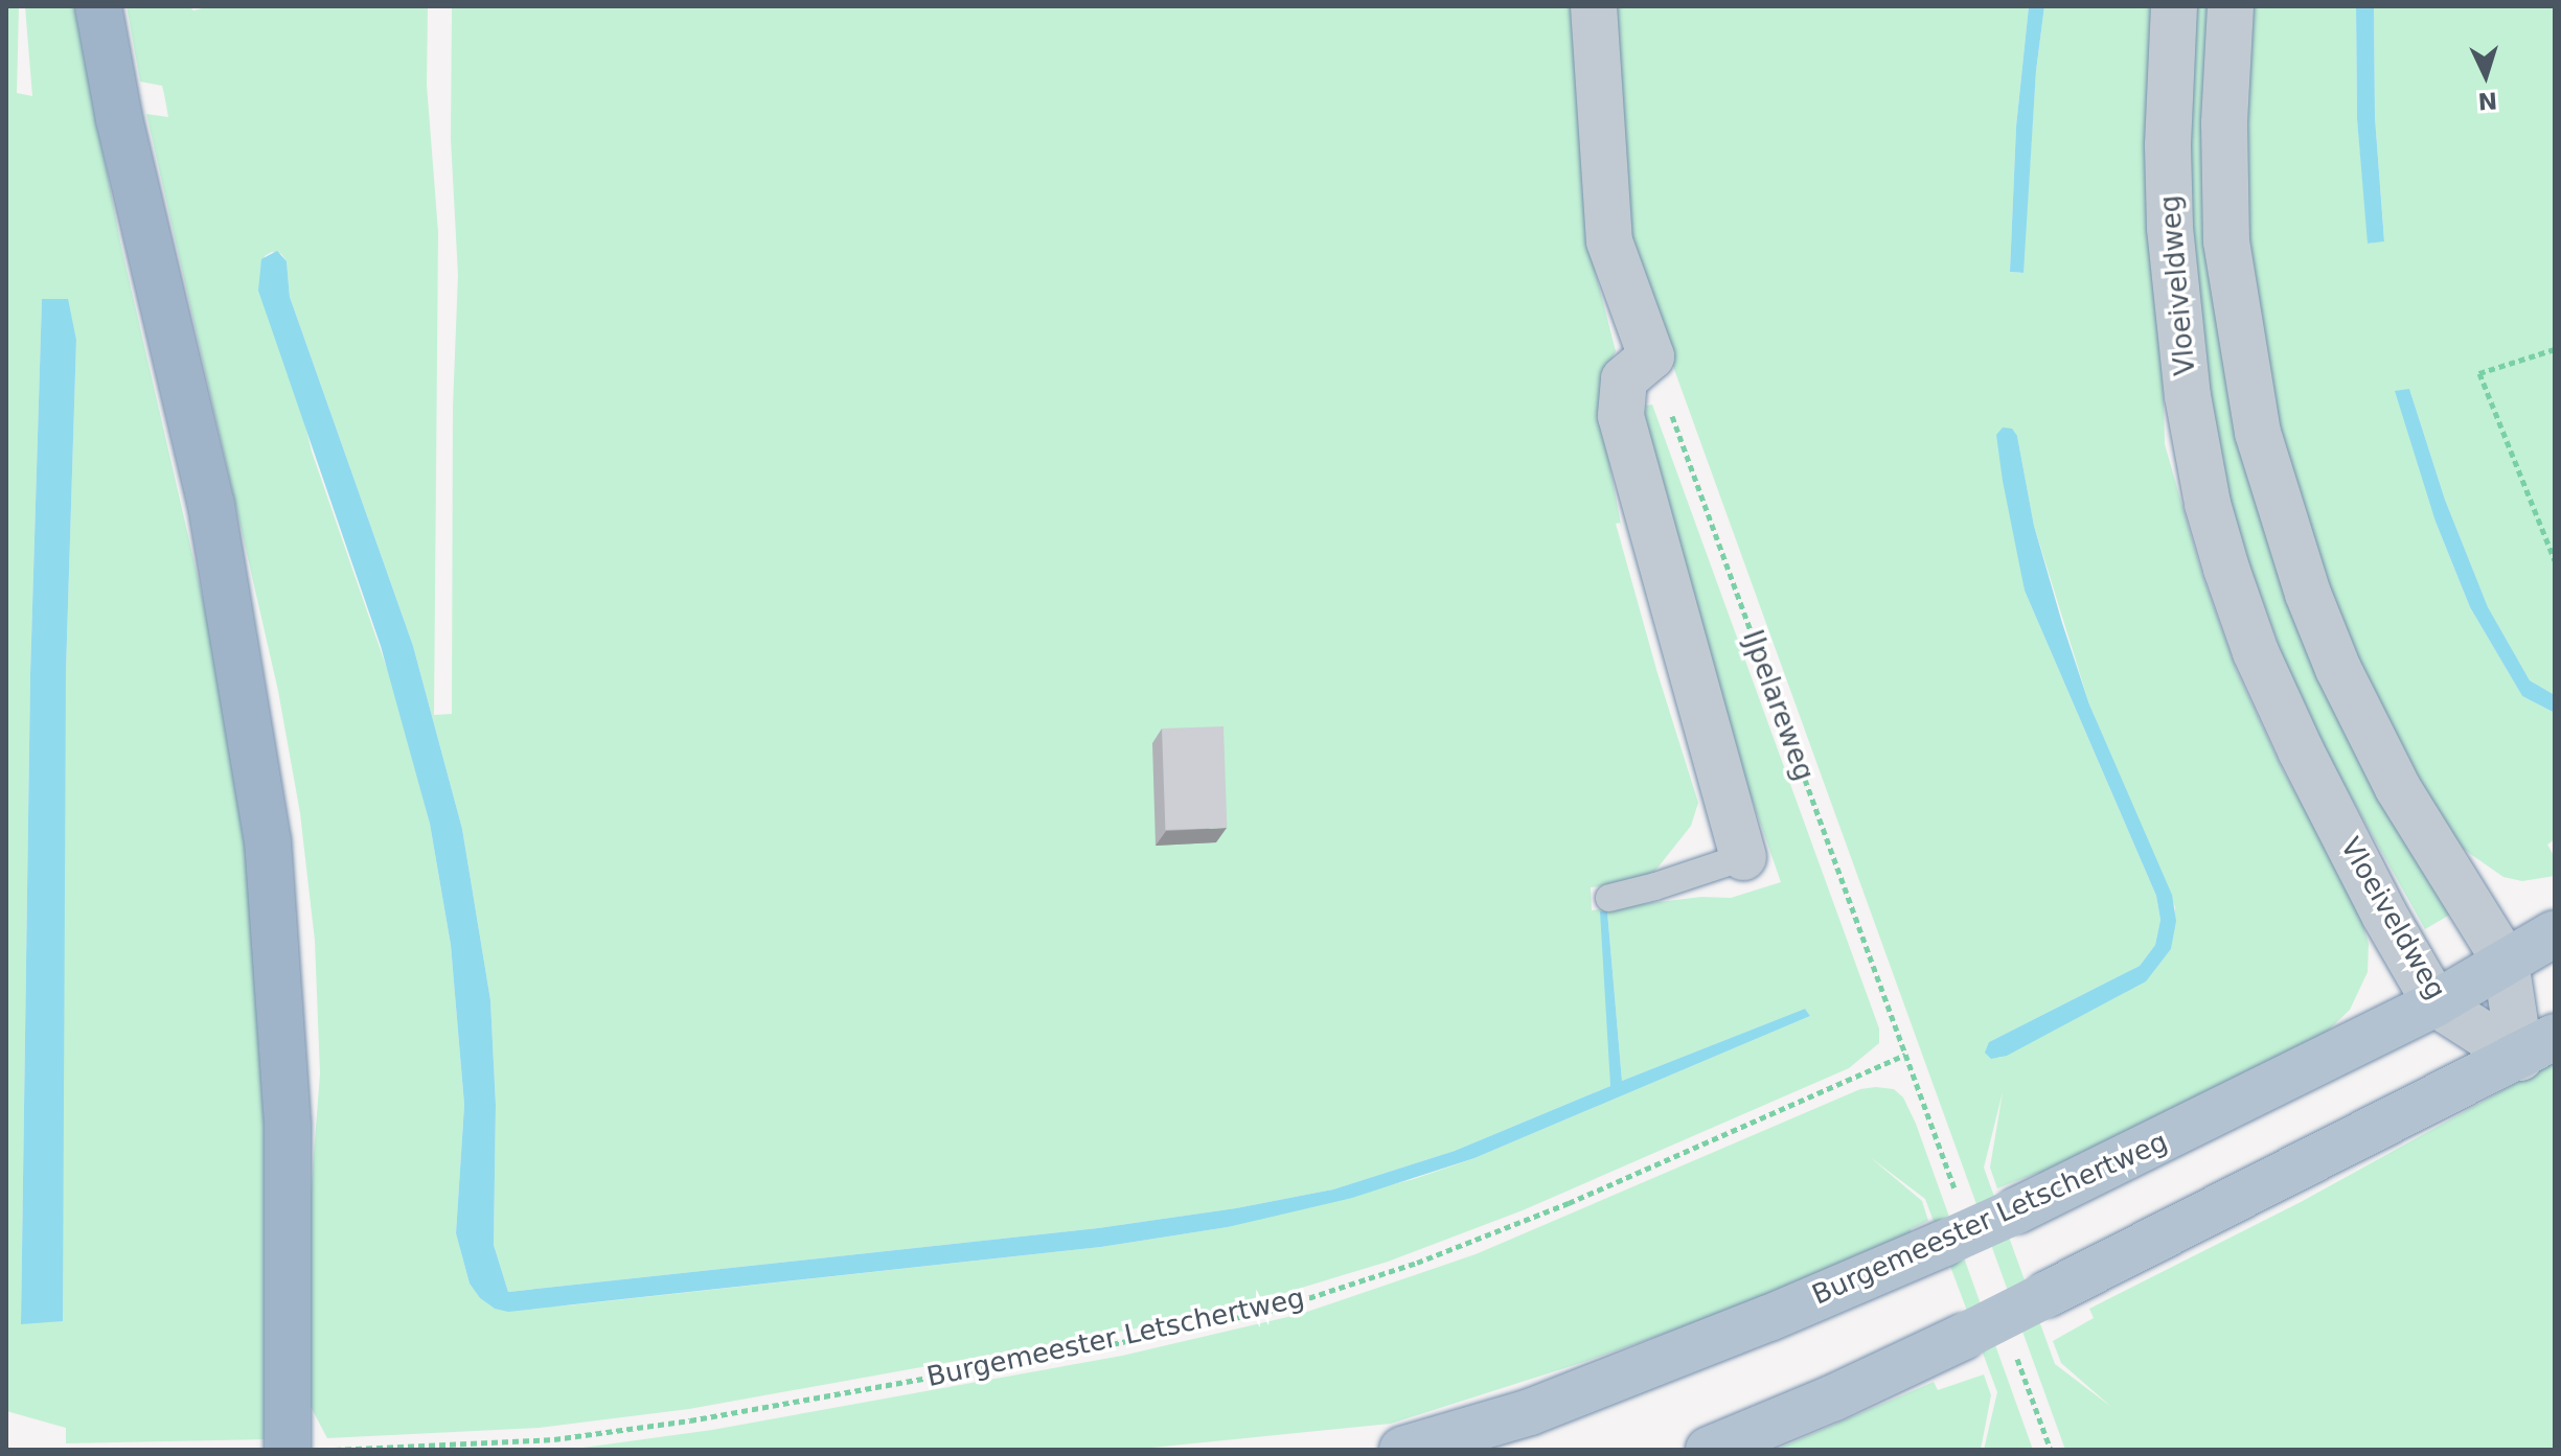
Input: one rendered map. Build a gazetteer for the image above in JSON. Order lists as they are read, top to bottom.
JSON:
{
  "streets": {
    "main road": ["Burgemeester Letschertweg"],
    "street": ["Vloeiveldweg"],
    "path": ["IJpelareweg"]
  },
  "crossings": [
    ["Vloeiveldweg", "Burgemeester Letschertweg"],
    ["IJpelareweg", "Burgemeester Letschertweg"]
  ],
  "north": "bottom"
}
